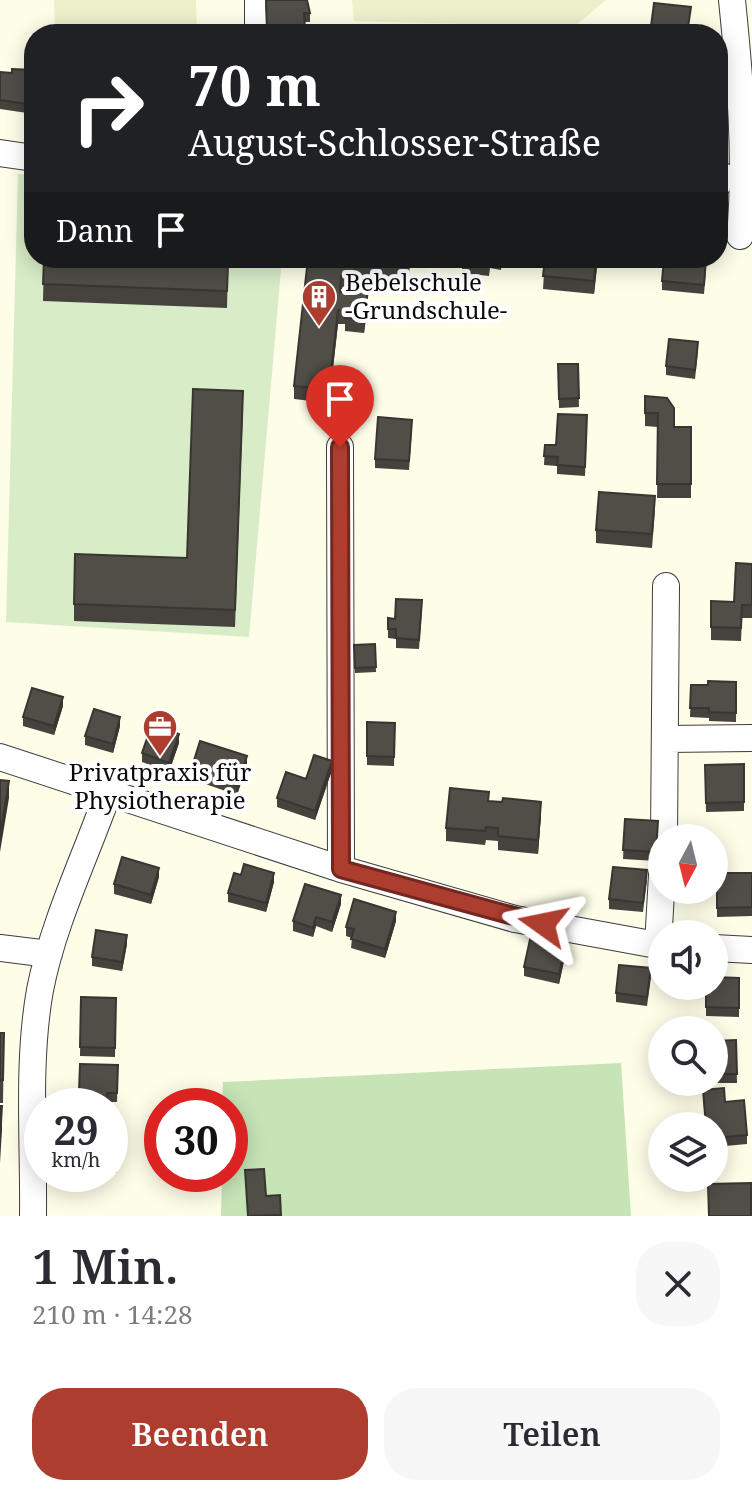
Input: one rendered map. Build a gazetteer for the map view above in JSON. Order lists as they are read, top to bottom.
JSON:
{
  "places": {
    "building": ["Bebelschule -Grundschule-"],
    "office": ["Privatpraxis für Physiotherapie"]
  },
  "north": "bottom",
  "page": {
    "turn": ["70 m", "August-Schlosser-Straße"],
    "then": "Dann",
    "speed": "29 km/h",
    "limit": "30",
    "heading": ["1 Min.", "210 m · 14:28"],
    "buttons": ["Beenden", "Teilen"]
  }
}
